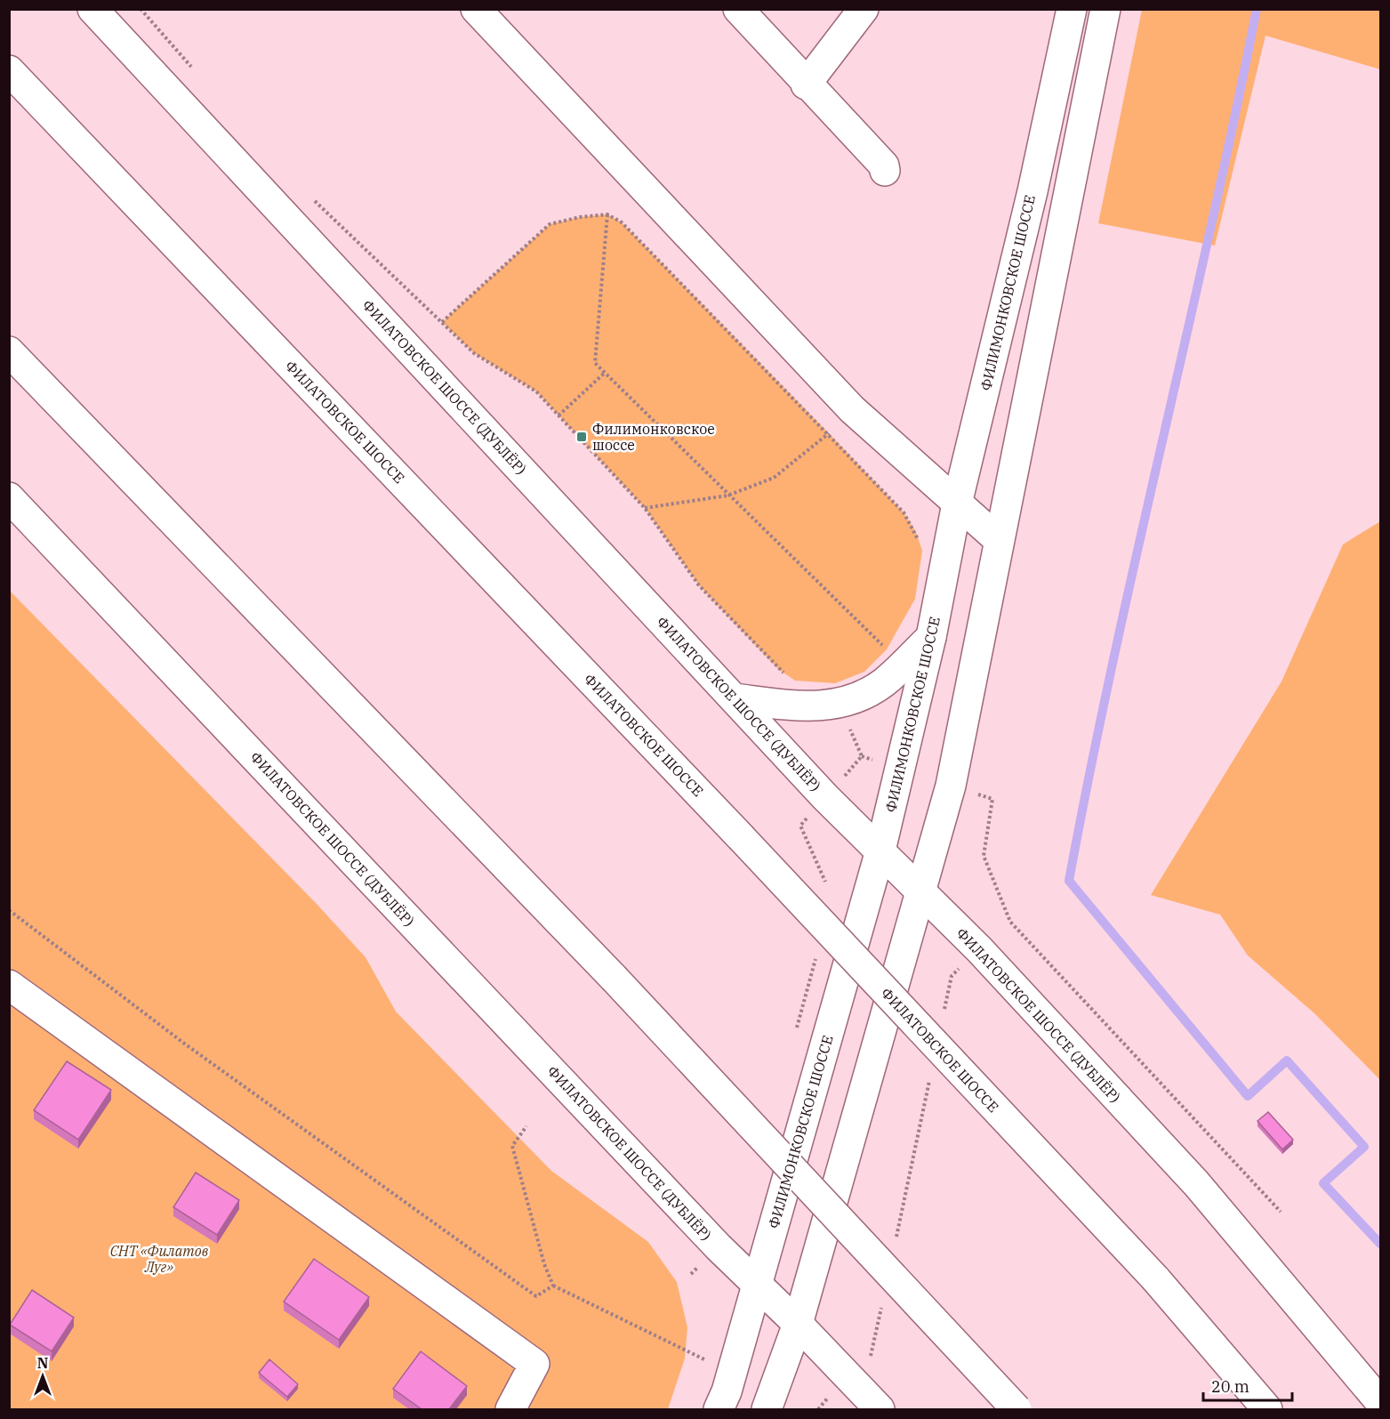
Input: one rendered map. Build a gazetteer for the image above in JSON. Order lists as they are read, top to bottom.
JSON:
{
  "streets": {
    "main road": ["ФИЛИМОНКОВСКОЕ ШОССЕ", "ФИЛАТОВСКОЕ ШОССЕ (ДУБЛЁР)", "ФИЛАТОВСКОЕ ШОССЕ"]
  },
  "crossings": [
    ["ФИЛИМОНКОВСКОЕ ШОССЕ", "ФИЛАТОВСКОЕ ШОССЕ (ДУБЛЁР)"]
  ],
  "parks": ["СНТ «Филатов Луг»"],
  "places": {
    "transit": ["Филимонковское шоссе"]
  },
  "scale_bar": "20 m",
  "north": "top"
}
